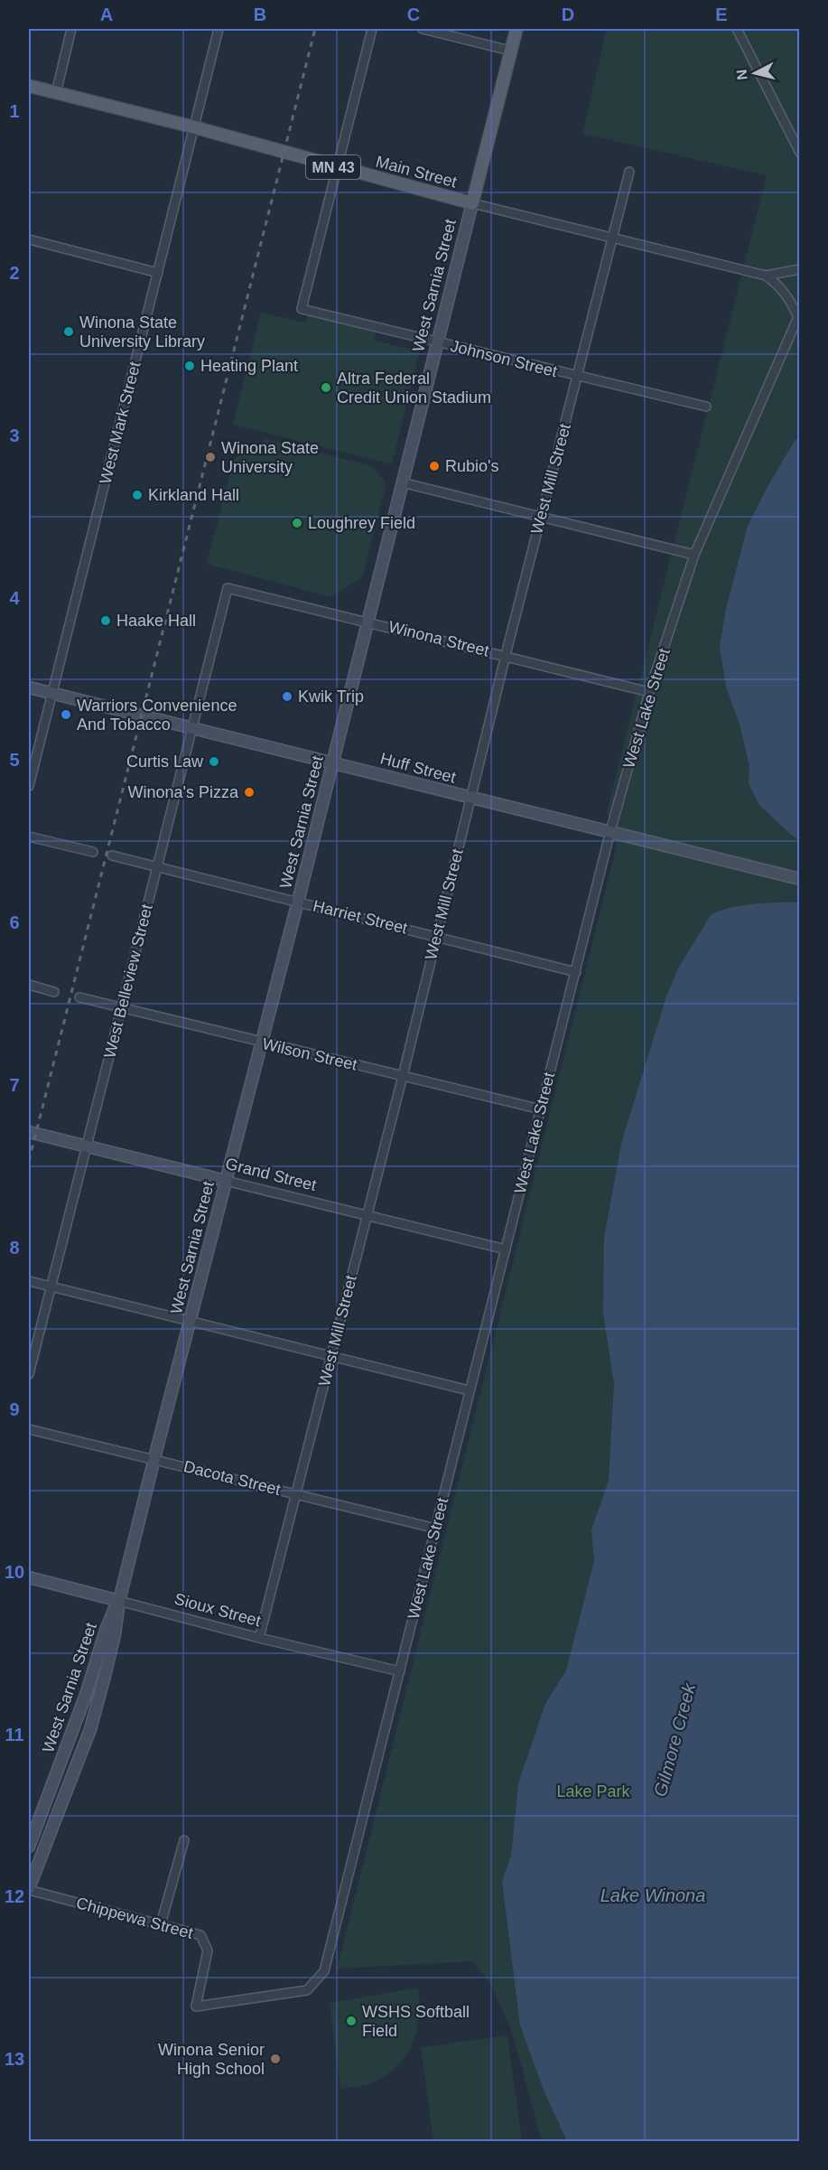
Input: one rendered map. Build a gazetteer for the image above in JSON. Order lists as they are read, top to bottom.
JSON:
{
  "streets": {
    "main road": ["MN 43", "Main Street", "West Sarnia Street"],
    "street": [
      "Johnson Street",
      "West Mark Street",
      "West Mill Street",
      "Winona Street",
      "West Lake Street",
      "Huff Street",
      "Harriet Street",
      "West Belleview Street",
      "Wilson Street",
      "Grand Street",
      "Dacota Street",
      "Sioux Street",
      "Chippewa Street"
    ]
  },
  "crossings": [
    ["Main Street", "West Sarnia Street"],
    ["Main Street", "Johnson Street"],
    ["Main Street", "West Mark Street"],
    ["Main Street", "West Mill Street"],
    ["Main Street", "West Lake Street"],
    ["West Sarnia Street", "Johnson Street"],
    ["West Sarnia Street", "Winona Street"],
    ["West Sarnia Street", "Huff Street"],
    ["West Sarnia Street", "Harriet Street"],
    ["West Sarnia Street", "Wilson Street"],
    ["West Sarnia Street", "Grand Street"],
    ["West Sarnia Street", "Dacota Street"],
    ["West Sarnia Street", "Sioux Street"],
    ["West Sarnia Street", "Chippewa Street"],
    ["Johnson Street", "West Mill Street"],
    ["West Mark Street", "Huff Street"],
    ["West Mill Street", "Winona Street"],
    ["West Mill Street", "Huff Street"],
    ["West Mill Street", "Harriet Street"],
    ["West Mill Street", "Wilson Street"],
    ["West Mill Street", "Grand Street"],
    ["West Mill Street", "Dacota Street"],
    ["West Mill Street", "Sioux Street"],
    ["Winona Street", "West Lake Street"],
    ["Winona Street", "West Belleview Street"],
    ["West Lake Street", "Huff Street"],
    ["West Lake Street", "Harriet Street"],
    ["West Lake Street", "Wilson Street"],
    ["West Lake Street", "Grand Street"],
    ["West Lake Street", "Dacota Street"],
    ["West Lake Street", "Sioux Street"],
    ["West Lake Street", "Chippewa Street"],
    ["Huff Street", "West Belleview Street"],
    ["Harriet Street", "West Belleview Street"],
    ["West Belleview Street", "Wilson Street"],
    ["West Belleview Street", "Grand Street"]
  ],
  "water": ["Gilmore Creek", "Lake Winona"],
  "parks": ["Lake Park"],
  "places": [
    "Winona State University Library",
    "Heating Plant",
    "Altra Federal Credit Union Stadium",
    "Winona State University",
    "Rubio's",
    "Kirkland Hall",
    "Loughrey Field",
    "Haake Hall",
    "Kwik Trip",
    "Warriors Convenience And Tobacco",
    "Curtis Law",
    "Winona's Pizza",
    "WSHS Softball Field",
    "Winona Senior High School"
  ],
  "north": "left",
  "grid": {
    "columns": [
      "A",
      "B",
      "C",
      "D",
      "E"
    ],
    "rows": [
      "1",
      "2",
      "3",
      "4",
      "5",
      "6",
      "7",
      "8",
      "9",
      "10",
      "11",
      "12",
      "13"
    ]
  }
}
